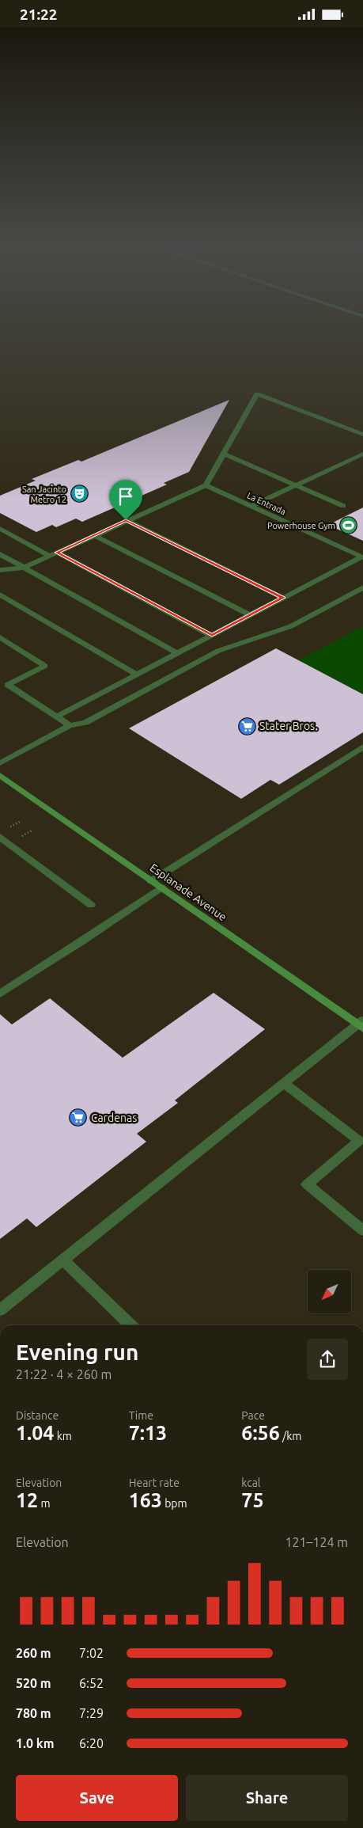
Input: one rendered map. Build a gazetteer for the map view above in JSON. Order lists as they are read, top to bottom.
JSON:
{
  "streets": {
    "main road": ["Esplanade Avenue"],
    "street": ["La Entrada"]
  },
  "places": {
    "theatre": ["San Jacinto Metro 12"],
    "sports": ["Powerhouse Gym"],
    "supermarket": ["Stater Bros.", "Cardenas"]
  },
  "north": "bottom left",
  "page": {
    "status": "21:22",
    "heading": ["Evening run", "21:22 · 4 × 260 m"],
    "stats": [
      ["Distance", "1.04 km"],
      ["Time", "7:13"],
      ["Pace", "6:56 /km"],
      ["Elevation", "12 m"],
      ["Heart rate", "163 bpm"],
      ["kcal", "75"]
    ],
    "chart": ["Elevation", "121–124 m"],
    "list": [
      {
        "name": "260 m",
        "note": "7:02"
      },
      {
        "name": "520 m",
        "note": "6:52"
      },
      {
        "name": "780 m",
        "note": "7:29"
      },
      {
        "name": "1.0 km",
        "note": "6:20"
      }
    ],
    "buttons": ["Save", "Share"]
  }
}
